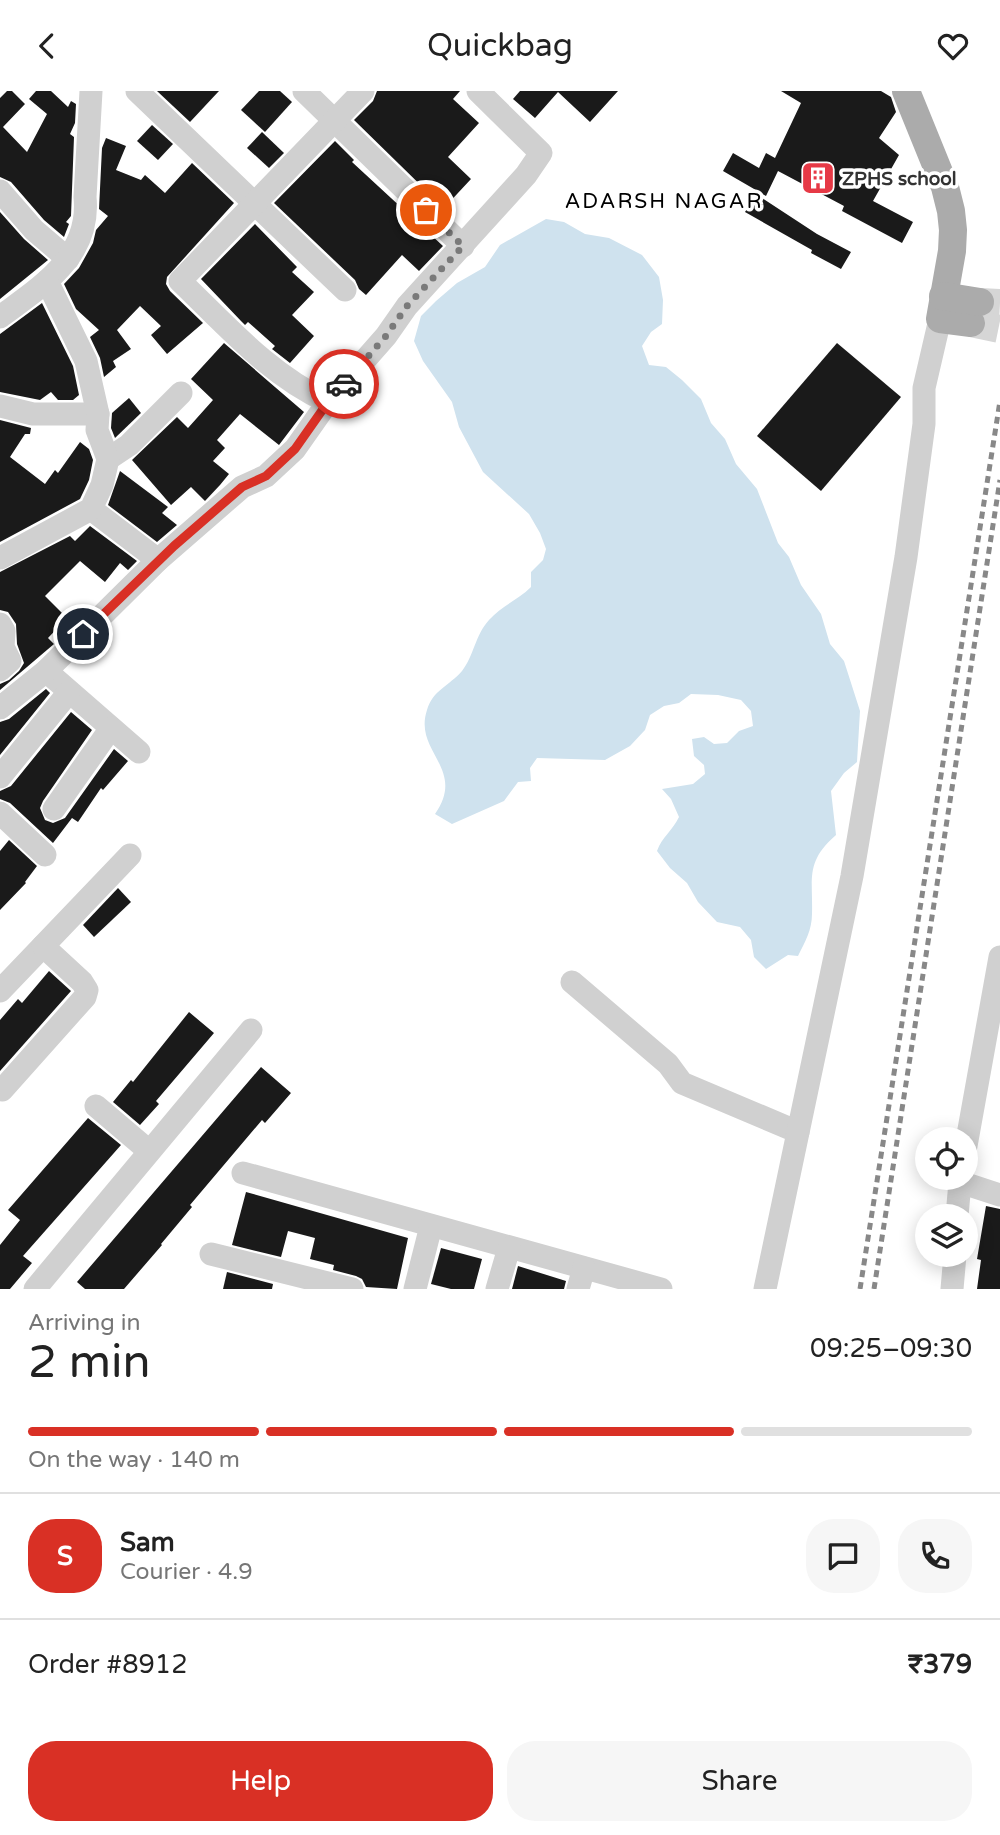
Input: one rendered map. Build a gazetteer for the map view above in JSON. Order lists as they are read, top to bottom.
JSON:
{
  "districts": ["ADARSH NAGAR"],
  "places": {
    "building": ["ZPHS school"]
  },
  "page": {
    "header": "Quickbag",
    "heading": ["2 min", "Arriving in", "09:25–09:30"],
    "panel": [
      "Sam",
      "Courier · 4.9",
      "Order #8912",
      "₹379"
    ],
    "bar": "On the way · 140 m",
    "round": "S",
    "buttons": ["Help", "Share"]
  }
}
